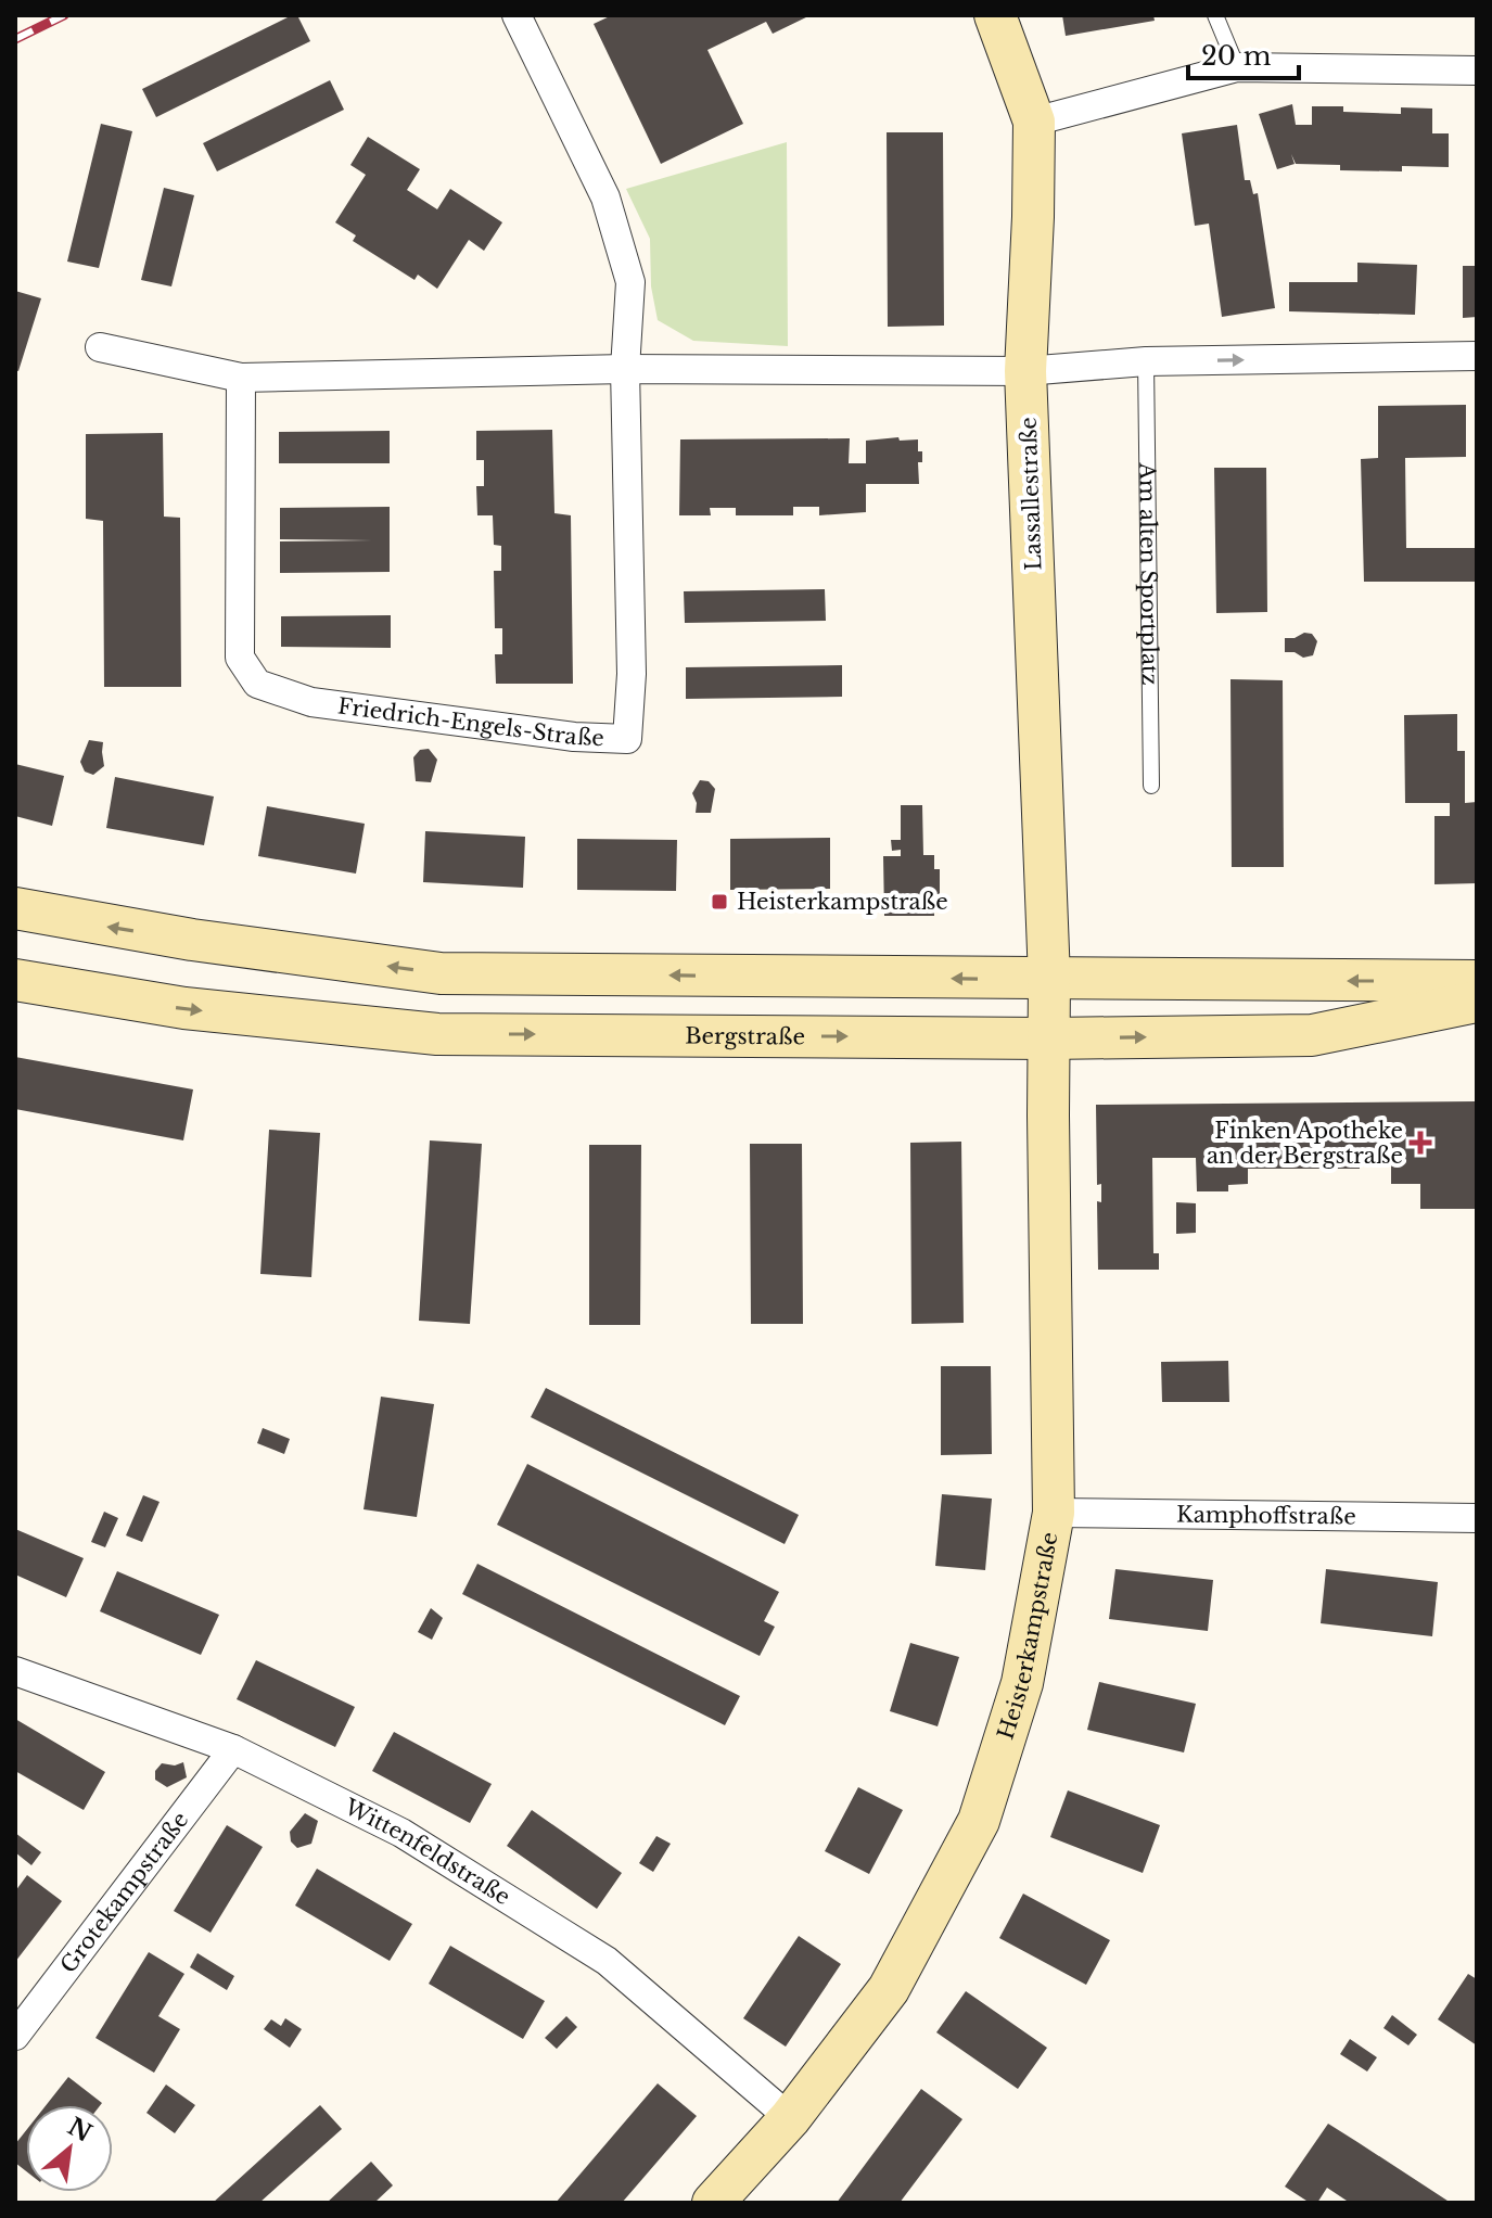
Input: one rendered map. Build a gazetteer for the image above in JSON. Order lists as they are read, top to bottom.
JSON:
{
  "streets": {
    "main road": ["Lassallestraße", "Bergstraße", "Heisterkampstraße"],
    "street": [
      "Friedrich-Engels-Straße",
      "Kamphoffstraße",
      "Wittenfeldstraße",
      "Grotekampstraße"
    ],
    "lane": ["Am alten Sportplatz"]
  },
  "crossings": [
    ["Lassallestraße", "Bergstraße"],
    ["Lassallestraße", "Heisterkampstraße"],
    ["Bergstraße", "Heisterkampstraße"],
    ["Kamphoffstraße", "Heisterkampstraße"],
    ["Heisterkampstraße", "Wittenfeldstraße"],
    ["Wittenfeldstraße", "Grotekampstraße"]
  ],
  "places": {
    "transit": ["Heisterkampstraße"],
    "health": ["Finken Apotheke an der Bergstraße"]
  },
  "scale_bar": "20 m",
  "north": "top right"
}
